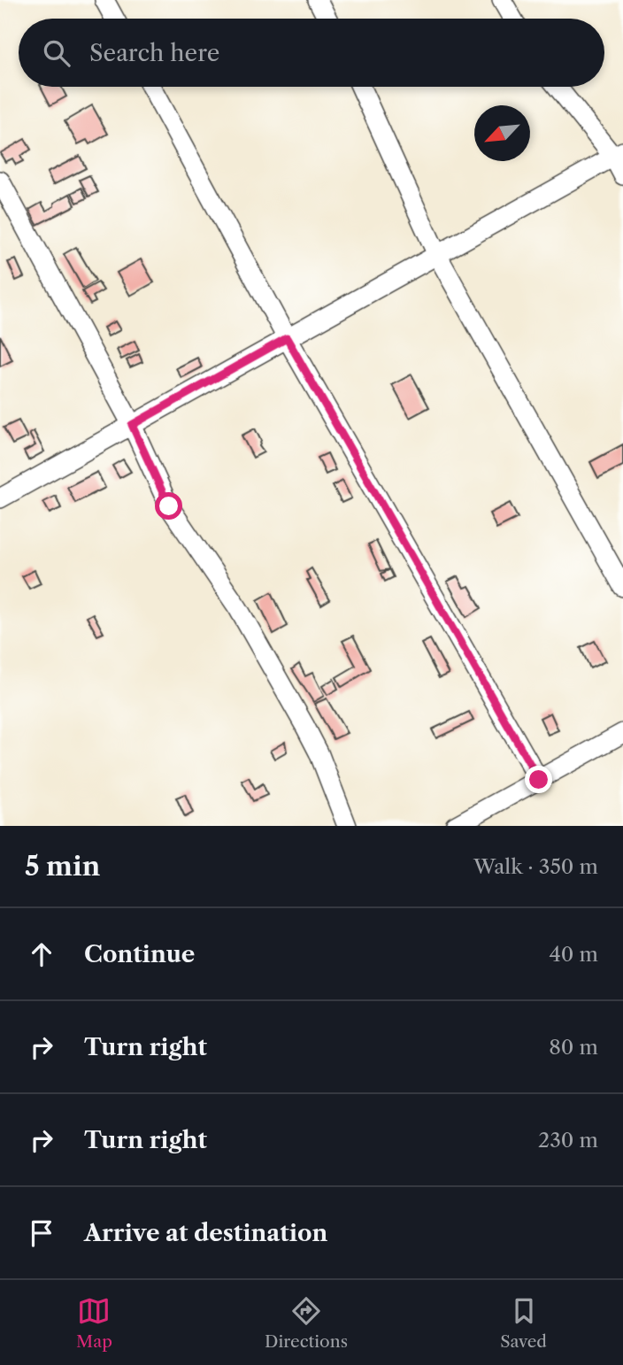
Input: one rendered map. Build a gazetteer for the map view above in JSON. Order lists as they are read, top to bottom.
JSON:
{
  "north": "bottom left",
  "page": {
    "search": "Search here",
    "heading": ["5 min", "Walk · 350 m"],
    "list": [
      ["Continue", "40 m"],
      ["Turn right", "80 m"],
      ["Turn right", "230 m"],
      "Arrive at destination"
    ],
    "nav": ["Map", "Directions", "Saved"]
  }
}
